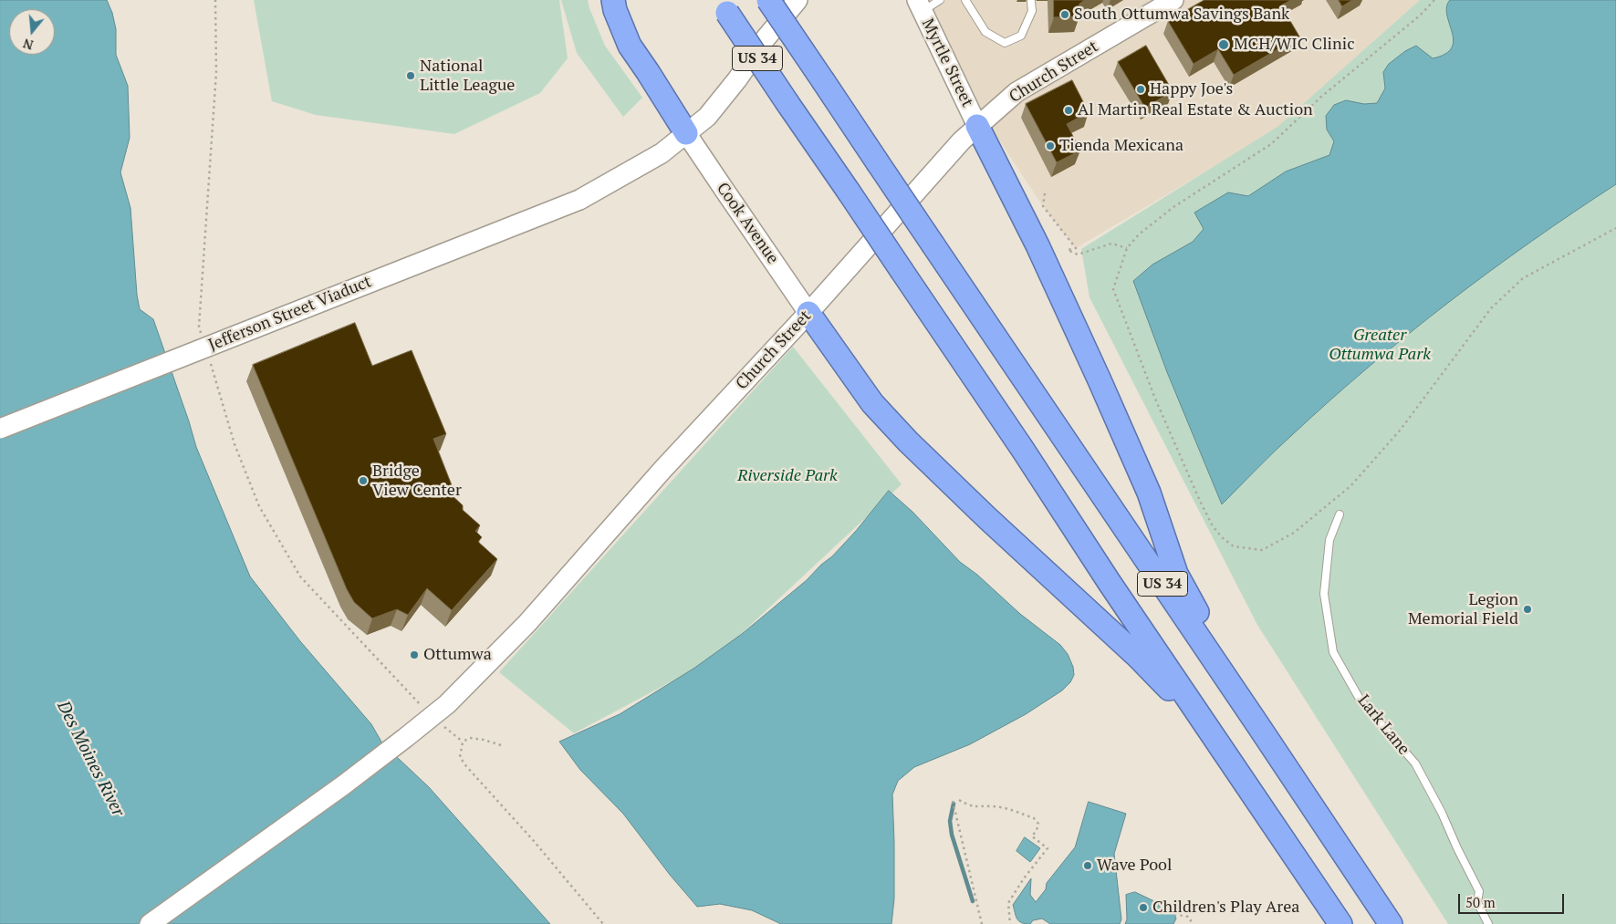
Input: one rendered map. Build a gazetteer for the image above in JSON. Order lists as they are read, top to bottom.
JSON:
{
  "streets": {
    "highway": ["US 34"],
    "main road": [
      "Myrtle Street",
      "Church Street",
      "Cook Avenue",
      "Jefferson Street Viaduct"
    ],
    "lane": ["Lark Lane"]
  },
  "crossings": [
    ["Myrtle Street", "Church Street"],
    ["Church Street", "Cook Avenue"],
    ["Cook Avenue", "Jefferson Street Viaduct"]
  ],
  "water": ["Des Moines River"],
  "parks": ["Greater Ottumwa Park", "Riverside Park"],
  "places": [
    "South Ottumwa Savings Bank",
    "MCH/WIC Clinic",
    "National Little League",
    "Happy Joe's",
    "Al Martin Real Estate & Auction",
    "Tienda Mexicana",
    "Bridge View Center",
    "Legion Memorial Field",
    "Ottumwa",
    "Wave Pool",
    "Children's Play Area"
  ],
  "scale_bar": "50 m",
  "north": "bottom"
}
